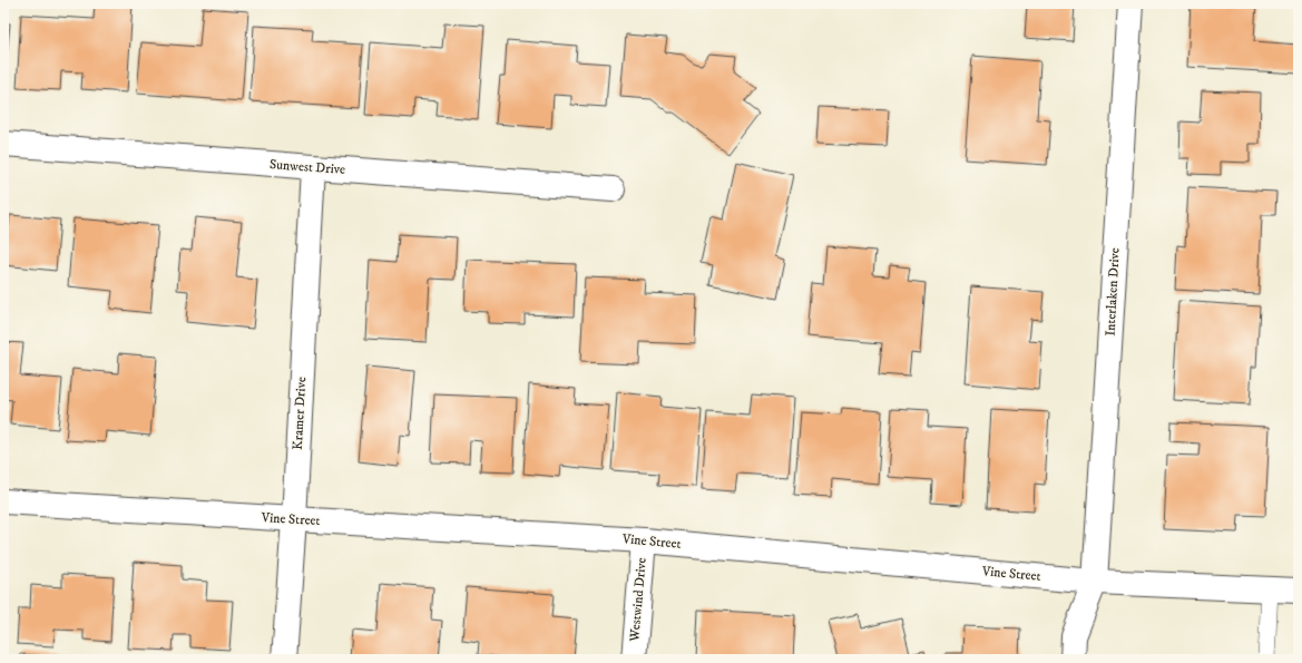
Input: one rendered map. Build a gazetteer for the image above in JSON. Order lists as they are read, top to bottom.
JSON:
{
  "streets": {
    "street": [
      "Sunwest Drive",
      "Interlaken Drive",
      "Kramer Drive",
      "Vine Street",
      "Westwind Drive"
    ]
  },
  "crossings": [
    ["Sunwest Drive", "Kramer Drive"],
    ["Interlaken Drive", "Vine Street"],
    ["Kramer Drive", "Vine Street"],
    ["Vine Street", "Westwind Drive"]
  ]
}
